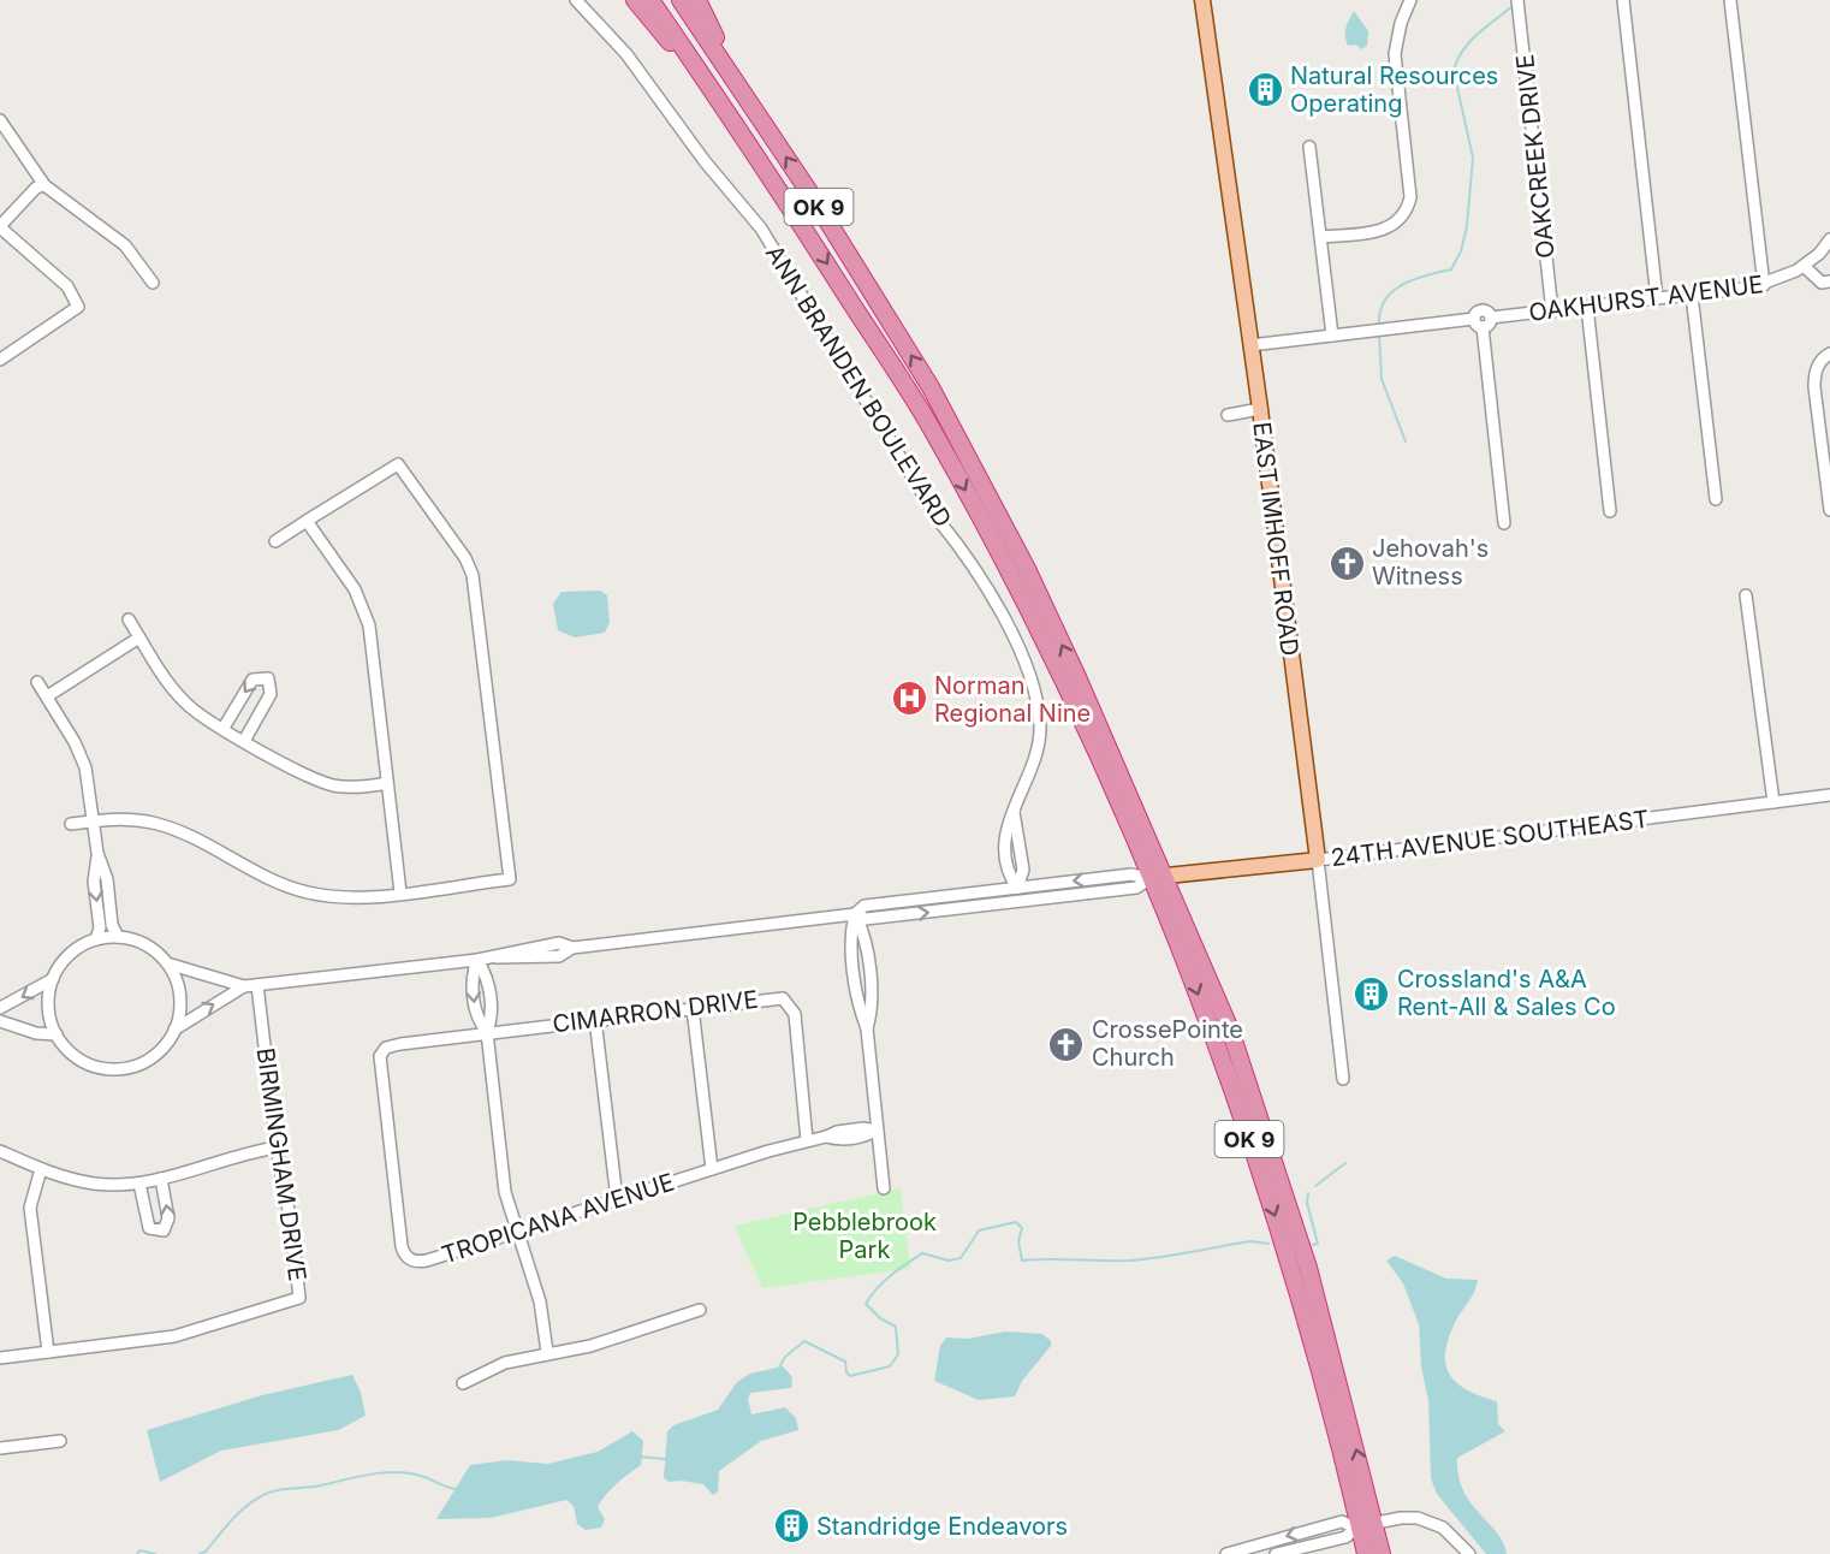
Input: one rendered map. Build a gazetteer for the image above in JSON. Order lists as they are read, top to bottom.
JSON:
{
  "streets": {
    "highway": ["OK 9"],
    "main road": ["EAST IMHOFF ROAD", "24TH AVENUE SOUTHEAST"],
    "street": [
      "OAKCREEK DRIVE",
      "OAKHURST AVENUE",
      "ANN BRANDEN BOULEVARD",
      "CIMARRON DRIVE",
      "BIRMINGHAM DRIVE",
      "TROPICANA AVENUE"
    ]
  },
  "crossings": [
    ["OAKCREEK DRIVE", "OAKHURST AVENUE"],
    ["OK 9", "24TH AVENUE SOUTHEAST"],
    ["OAKHURST AVENUE", "EAST IMHOFF ROAD"],
    ["ANN BRANDEN BOULEVARD", "24TH AVENUE SOUTHEAST"],
    ["EAST IMHOFF ROAD", "24TH AVENUE SOUTHEAST"],
    ["24TH AVENUE SOUTHEAST", "BIRMINGHAM DRIVE"],
    ["CIMARRON DRIVE", "TROPICANA AVENUE"]
  ],
  "parks": ["Pebblebrook Park"],
  "places": {
    "building": ["Natural Resources Operating", "Crossland's A&A Rent-All & Sales Co", "Standridge Endeavors"],
    "church": ["Jehovah's Witness", "CrossePointe Church"],
    "hospital": ["Norman Regional Nine"]
  }
}
